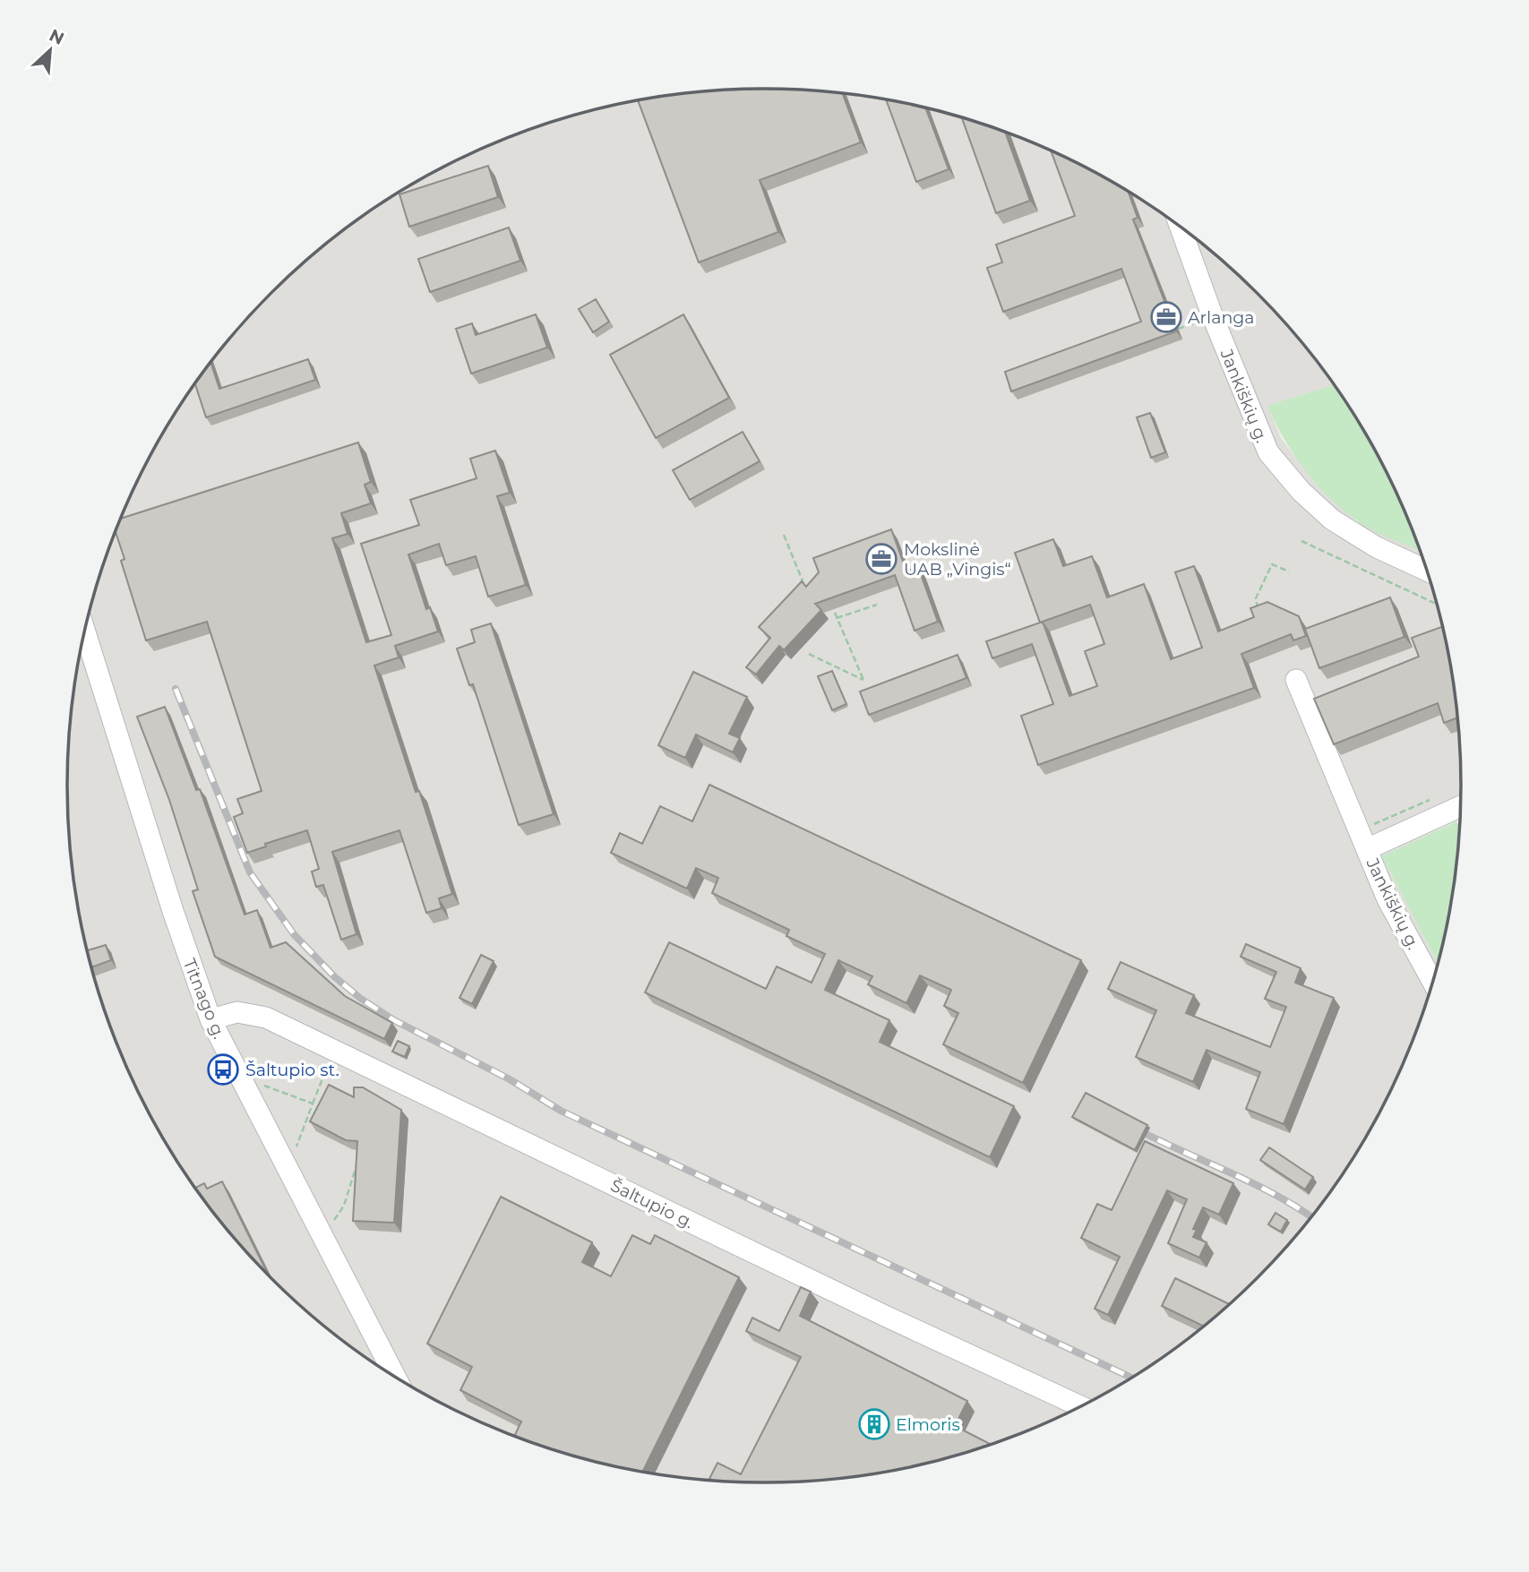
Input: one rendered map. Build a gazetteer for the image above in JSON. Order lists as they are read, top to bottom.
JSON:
{
  "streets": {
    "street": ["Jankiškių g.", "Titnago g.", "Šaltupio g."]
  },
  "crossings": [
    ["Titnago g.", "Šaltupio g."]
  ],
  "places": {
    "office": ["Arlanga", "Mokslinė UAB „Vingis“"],
    "bus stop": ["Šaltupio st."],
    "building": ["Elmoris"]
  },
  "north": "top right"
}
